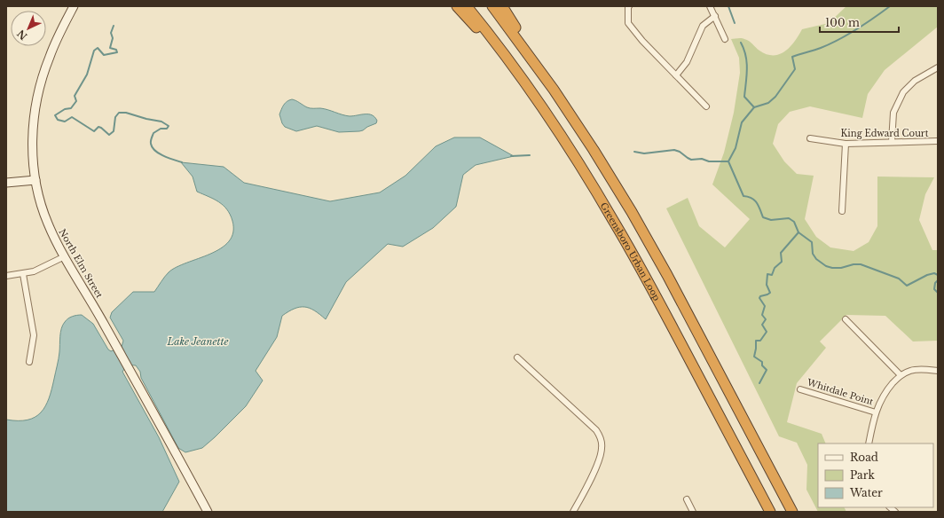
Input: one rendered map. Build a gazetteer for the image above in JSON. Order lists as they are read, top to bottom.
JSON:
{
  "streets": {
    "highway": ["Greensboro Urban Loop"],
    "main road": ["North Elm Street"],
    "street": ["King Edward Court", "Whitdale Point"]
  },
  "water": ["Lake Jeanette"],
  "legend": ["Road", "Park", "Water"],
  "scale_bar": "100 m",
  "north": "bottom left"
}
